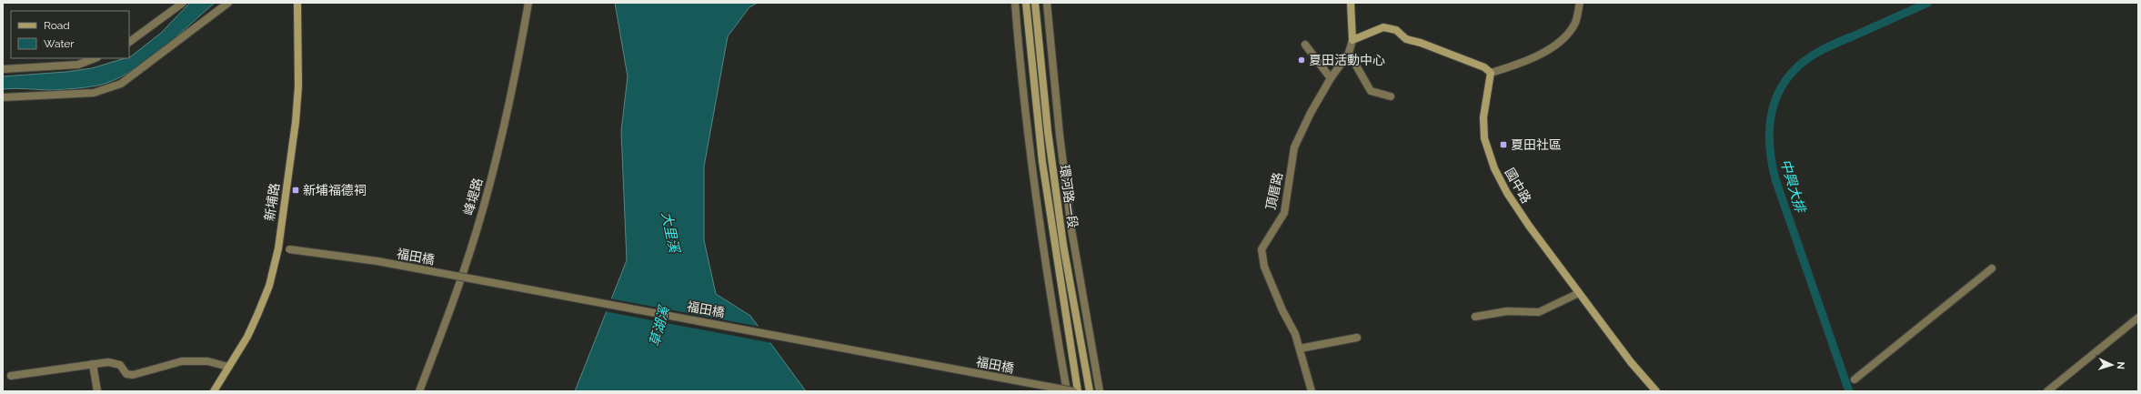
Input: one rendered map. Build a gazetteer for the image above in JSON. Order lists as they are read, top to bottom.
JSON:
{
  "streets": {
    "street": [
      "國中路",
      "頂厝路",
      "峰堤路",
      "環河路一段",
      "新埔路",
      "福田橋"
    ]
  },
  "crossings": [
    ["新埔路", "福田橋"]
  ],
  "water": ["中興大排", "大里溪", "草湖溪"],
  "places": {
    "other": ["夏田活動中心"],
    "transit": ["夏田社區", "新埔福德祠"]
  },
  "legend": ["Road", "Water"],
  "north": "right"
}
